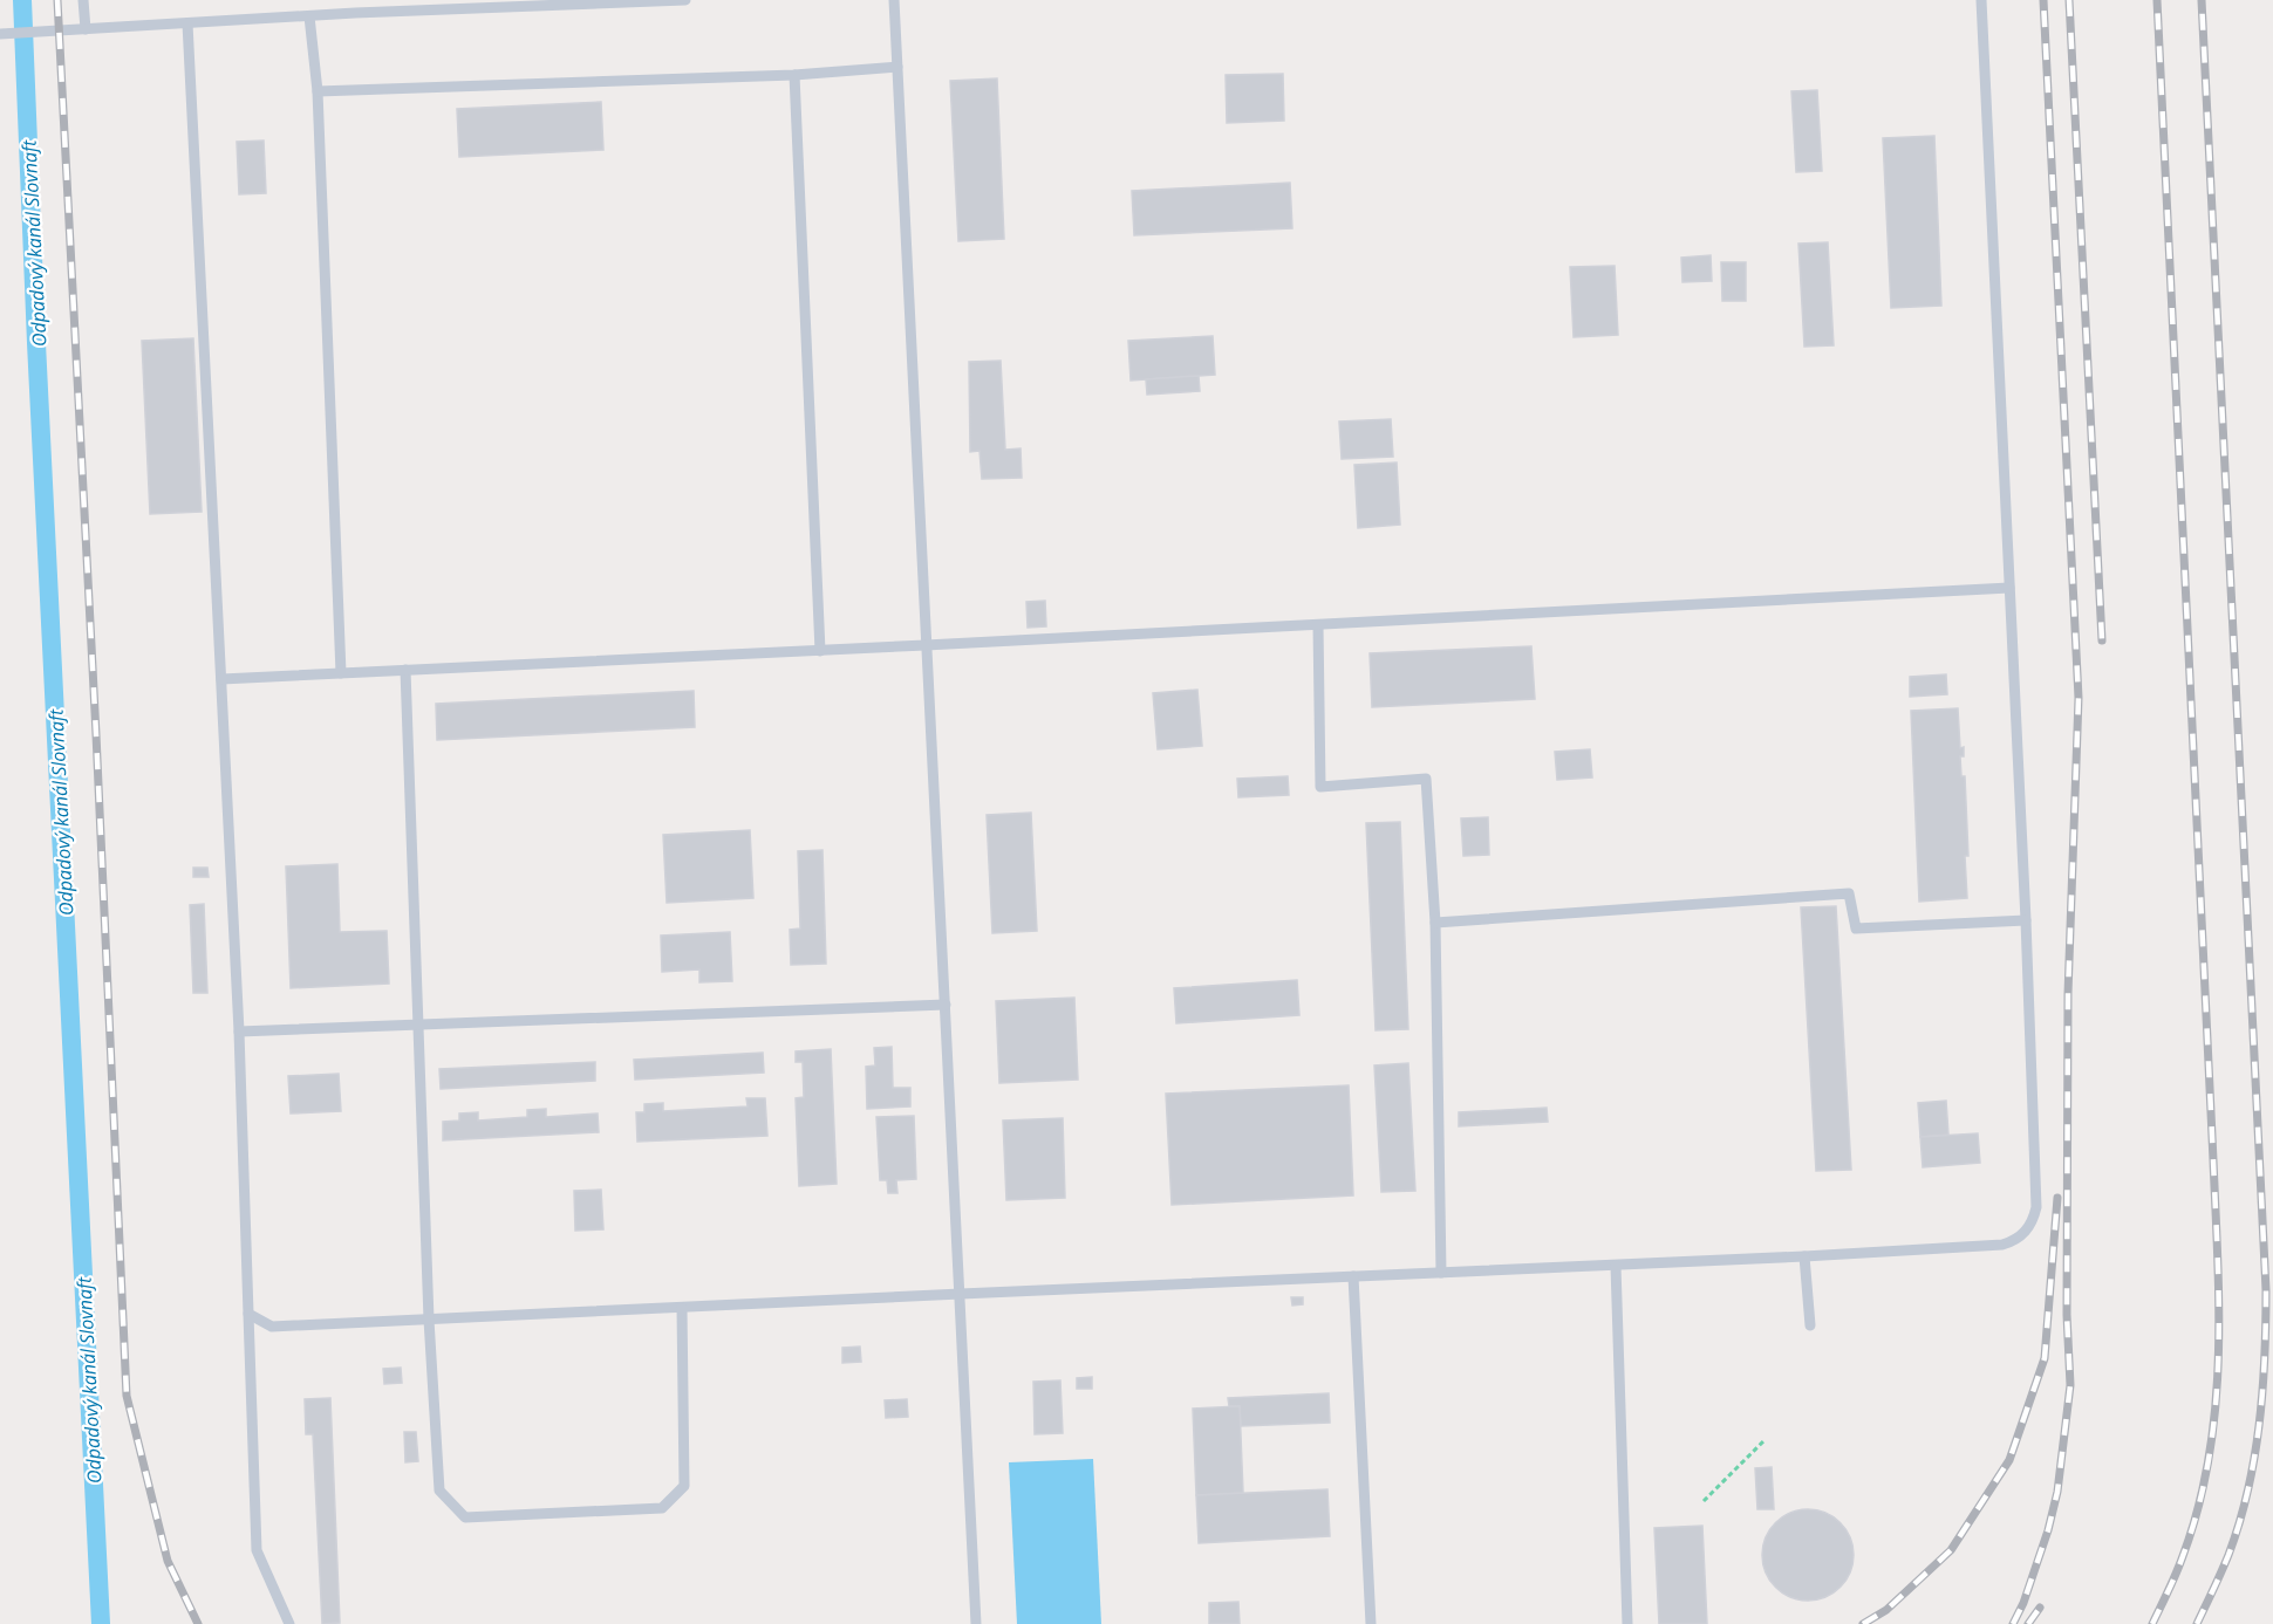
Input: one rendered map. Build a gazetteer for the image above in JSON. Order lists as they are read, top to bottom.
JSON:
{
  "water": ["Odpadový kanál Slovnaft"]
}
